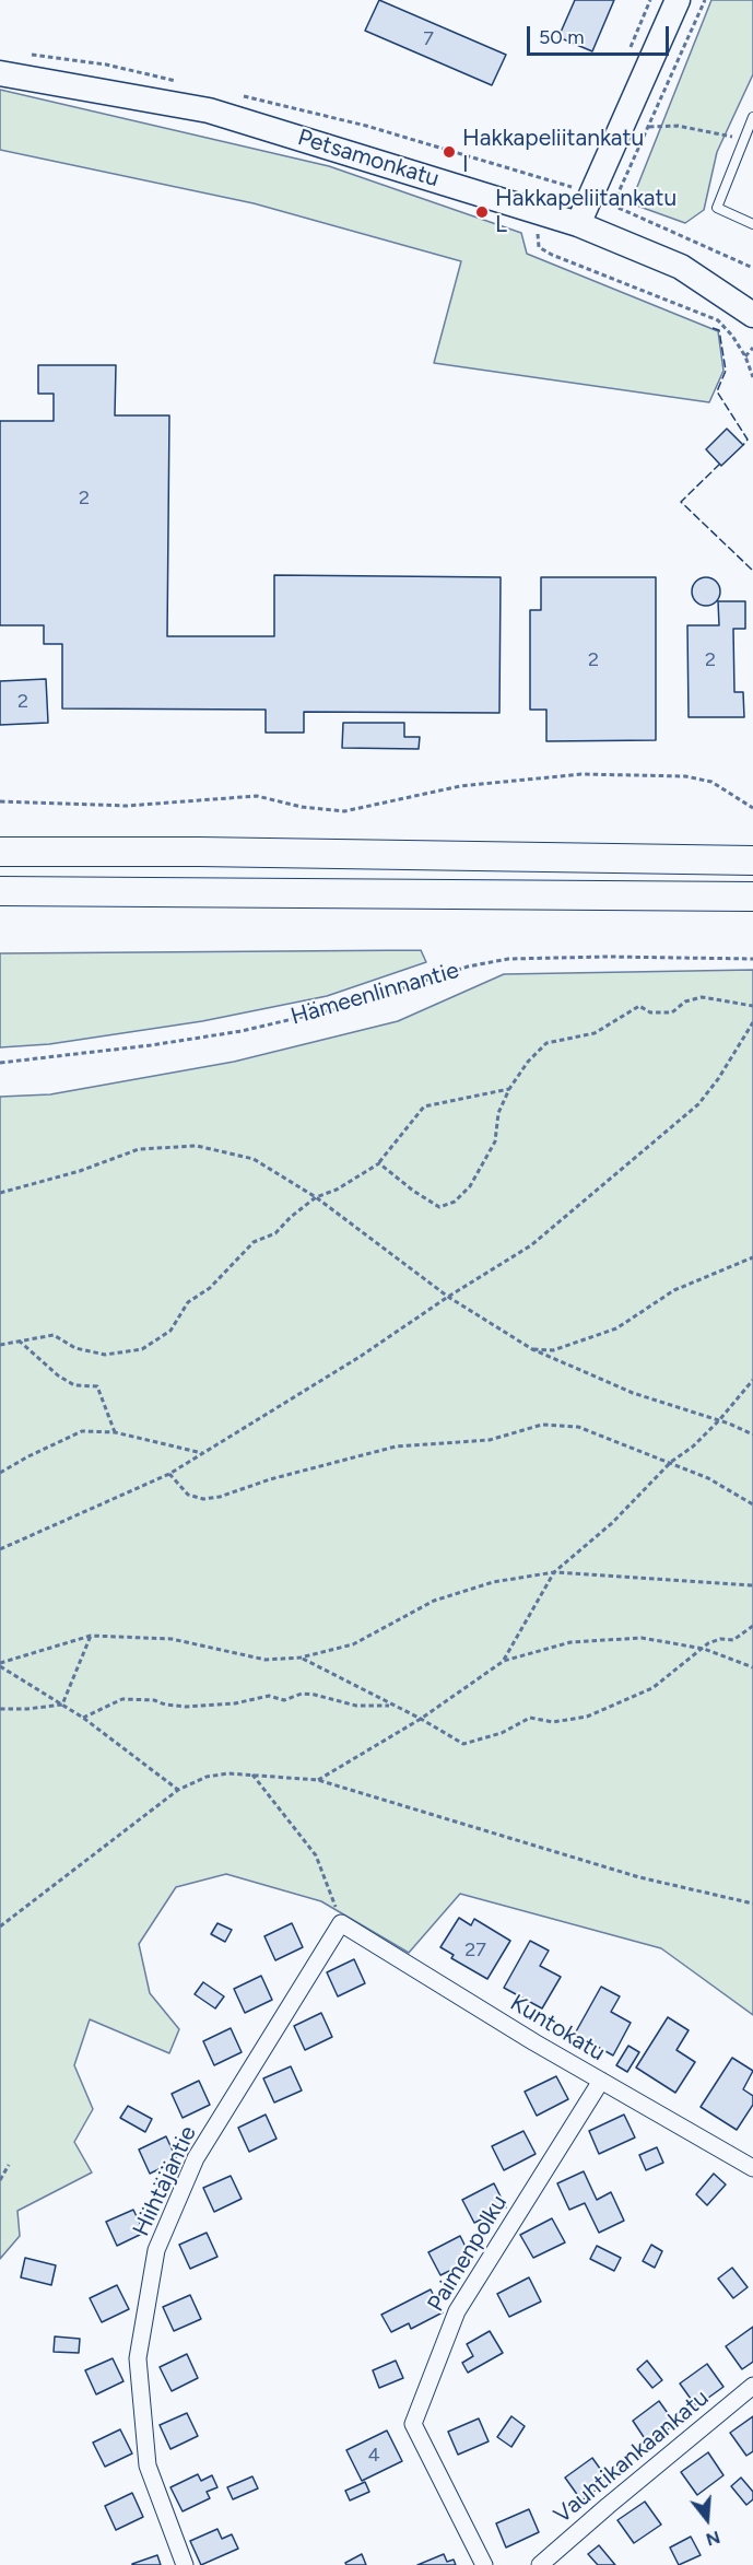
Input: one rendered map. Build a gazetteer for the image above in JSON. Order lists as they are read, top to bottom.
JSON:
{
  "streets": {
    "street": [
      "Petsamonkatu",
      "Kuntokatu",
      "Hiihtäjäntie",
      "Paimenpolku",
      "Vauhtikankaankatu"
    ],
    "path": ["Hämeenlinnantie"]
  },
  "crossings": [
    ["Kuntokatu", "Hiihtäjäntie"],
    ["Kuntokatu", "Paimenpolku"]
  ],
  "places": ["Hakkapeliitankatu I", "Hakkapeliitankatu L"],
  "house_numbers": [
    "7",
    "2",
    "2",
    "2",
    "2",
    "27",
    "4"
  ],
  "scale_bar": "50 m",
  "north": "bottom"
}
